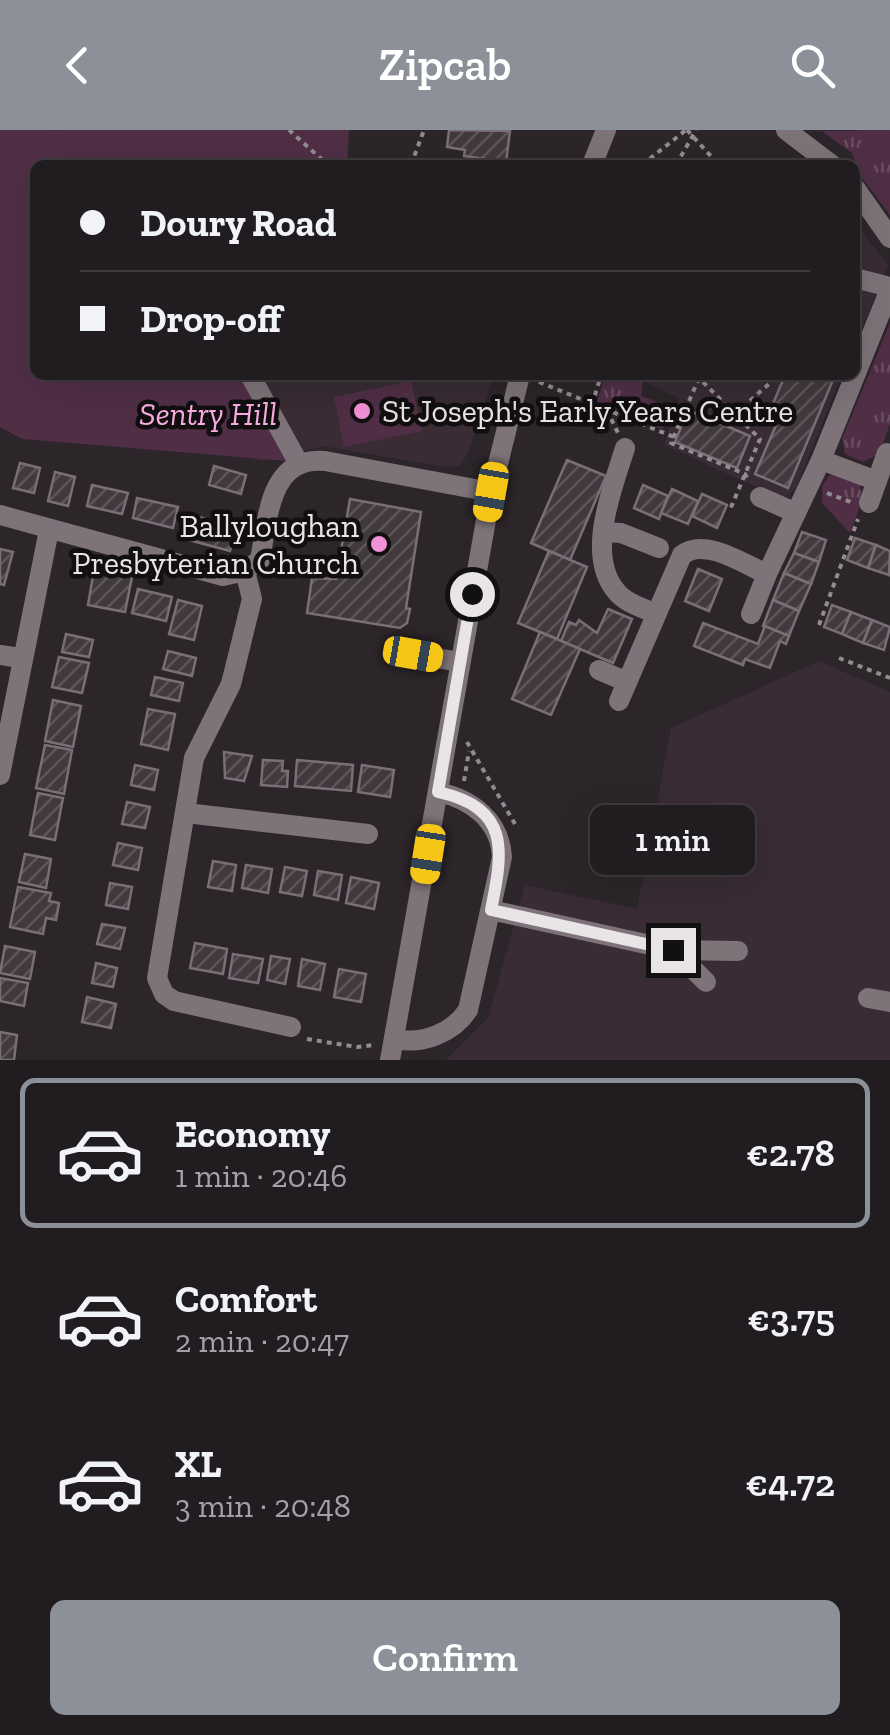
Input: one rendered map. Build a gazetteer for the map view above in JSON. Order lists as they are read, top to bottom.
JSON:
{
  "parks": ["Sentry Hill"],
  "places": ["St Joseph's Early Years Centre", "Ballyloughan Presbyterian Church"],
  "page": {
    "header": "Zipcab",
    "banner": ["Doury Road", "Drop-off"],
    "bubble": "1 min",
    "list": [
      {
        "name": "Economy",
        "note": "1 min · 20:46",
        "value": "€2.78"
      },
      {
        "name": "Comfort",
        "note": "2 min · 20:47",
        "value": "€3.75"
      },
      {
        "name": "XL",
        "note": "3 min · 20:48",
        "value": "€4.72"
      }
    ],
    "buttons": "Confirm"
  }
}
